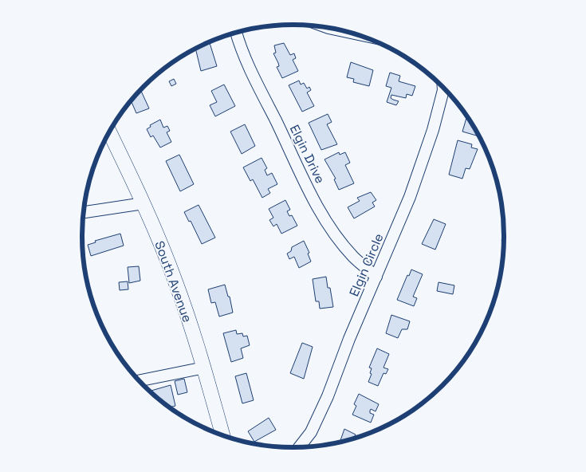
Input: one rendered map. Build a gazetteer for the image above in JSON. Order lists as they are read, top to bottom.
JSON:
{
  "streets": {
    "main road": ["South Avenue"],
    "street": ["Elgin Drive", "Elgin Circle"]
  },
  "crossings": [
    ["Elgin Drive", "Elgin Circle"]
  ]
}
